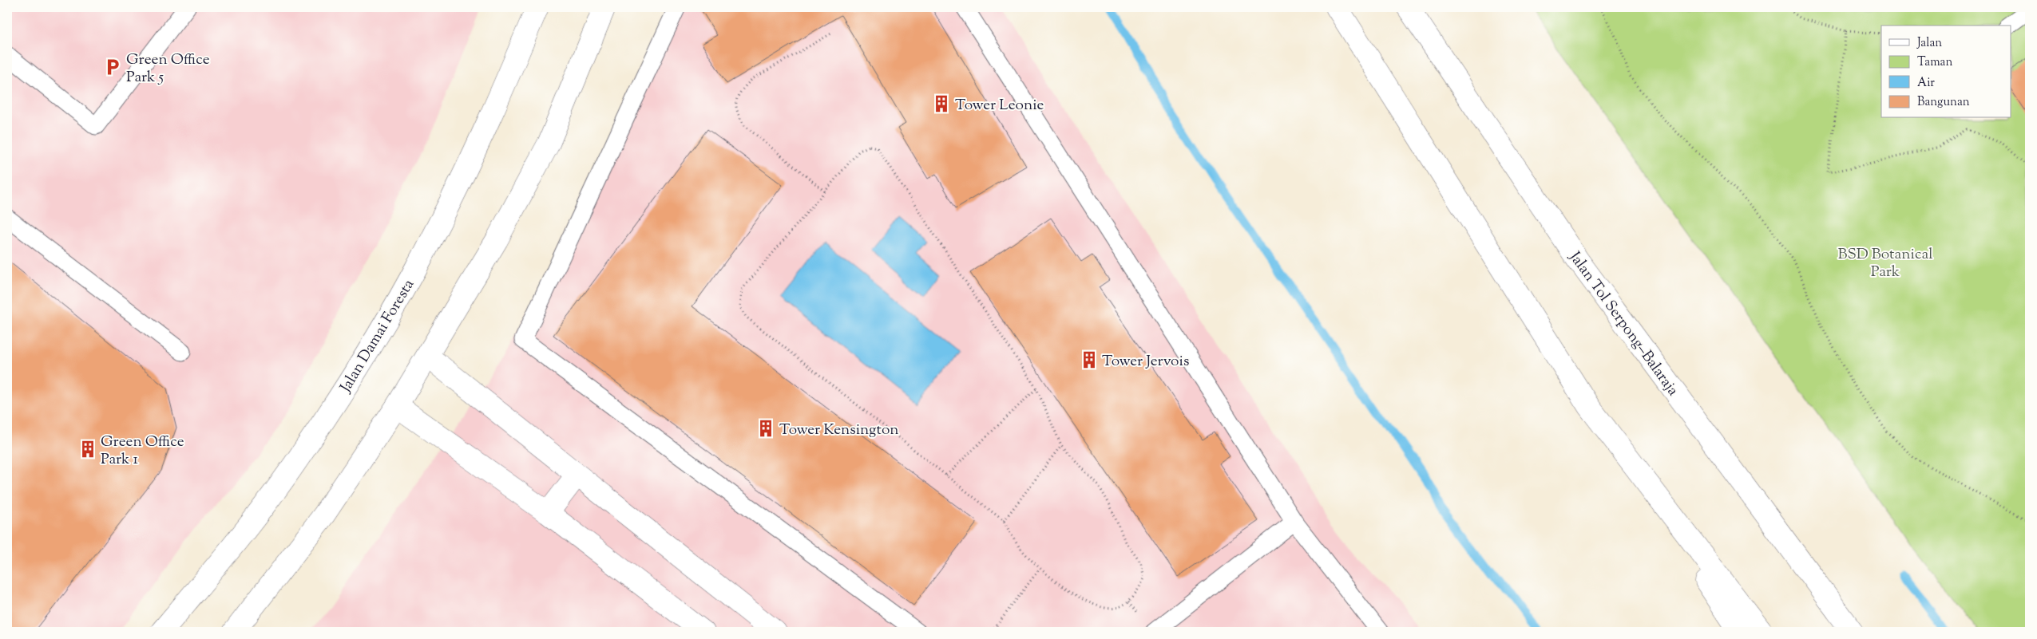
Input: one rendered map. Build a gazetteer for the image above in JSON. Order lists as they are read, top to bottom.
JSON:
{
  "streets": {
    "main road": ["Jalan Tol Serpong–Balaraja", "Jalan Damai Foresta"]
  },
  "parks": ["BSD Botanical Park"],
  "places": {
    "parking": ["Green Office Park 5"],
    "building": [
      "Tower Leonie",
      "Tower Jervois",
      "Tower Kensington",
      "Green Office Park 1"
    ]
  },
  "legend": [
    "Jalan",
    "Taman",
    "Air",
    "Bangunan"
  ]
}
